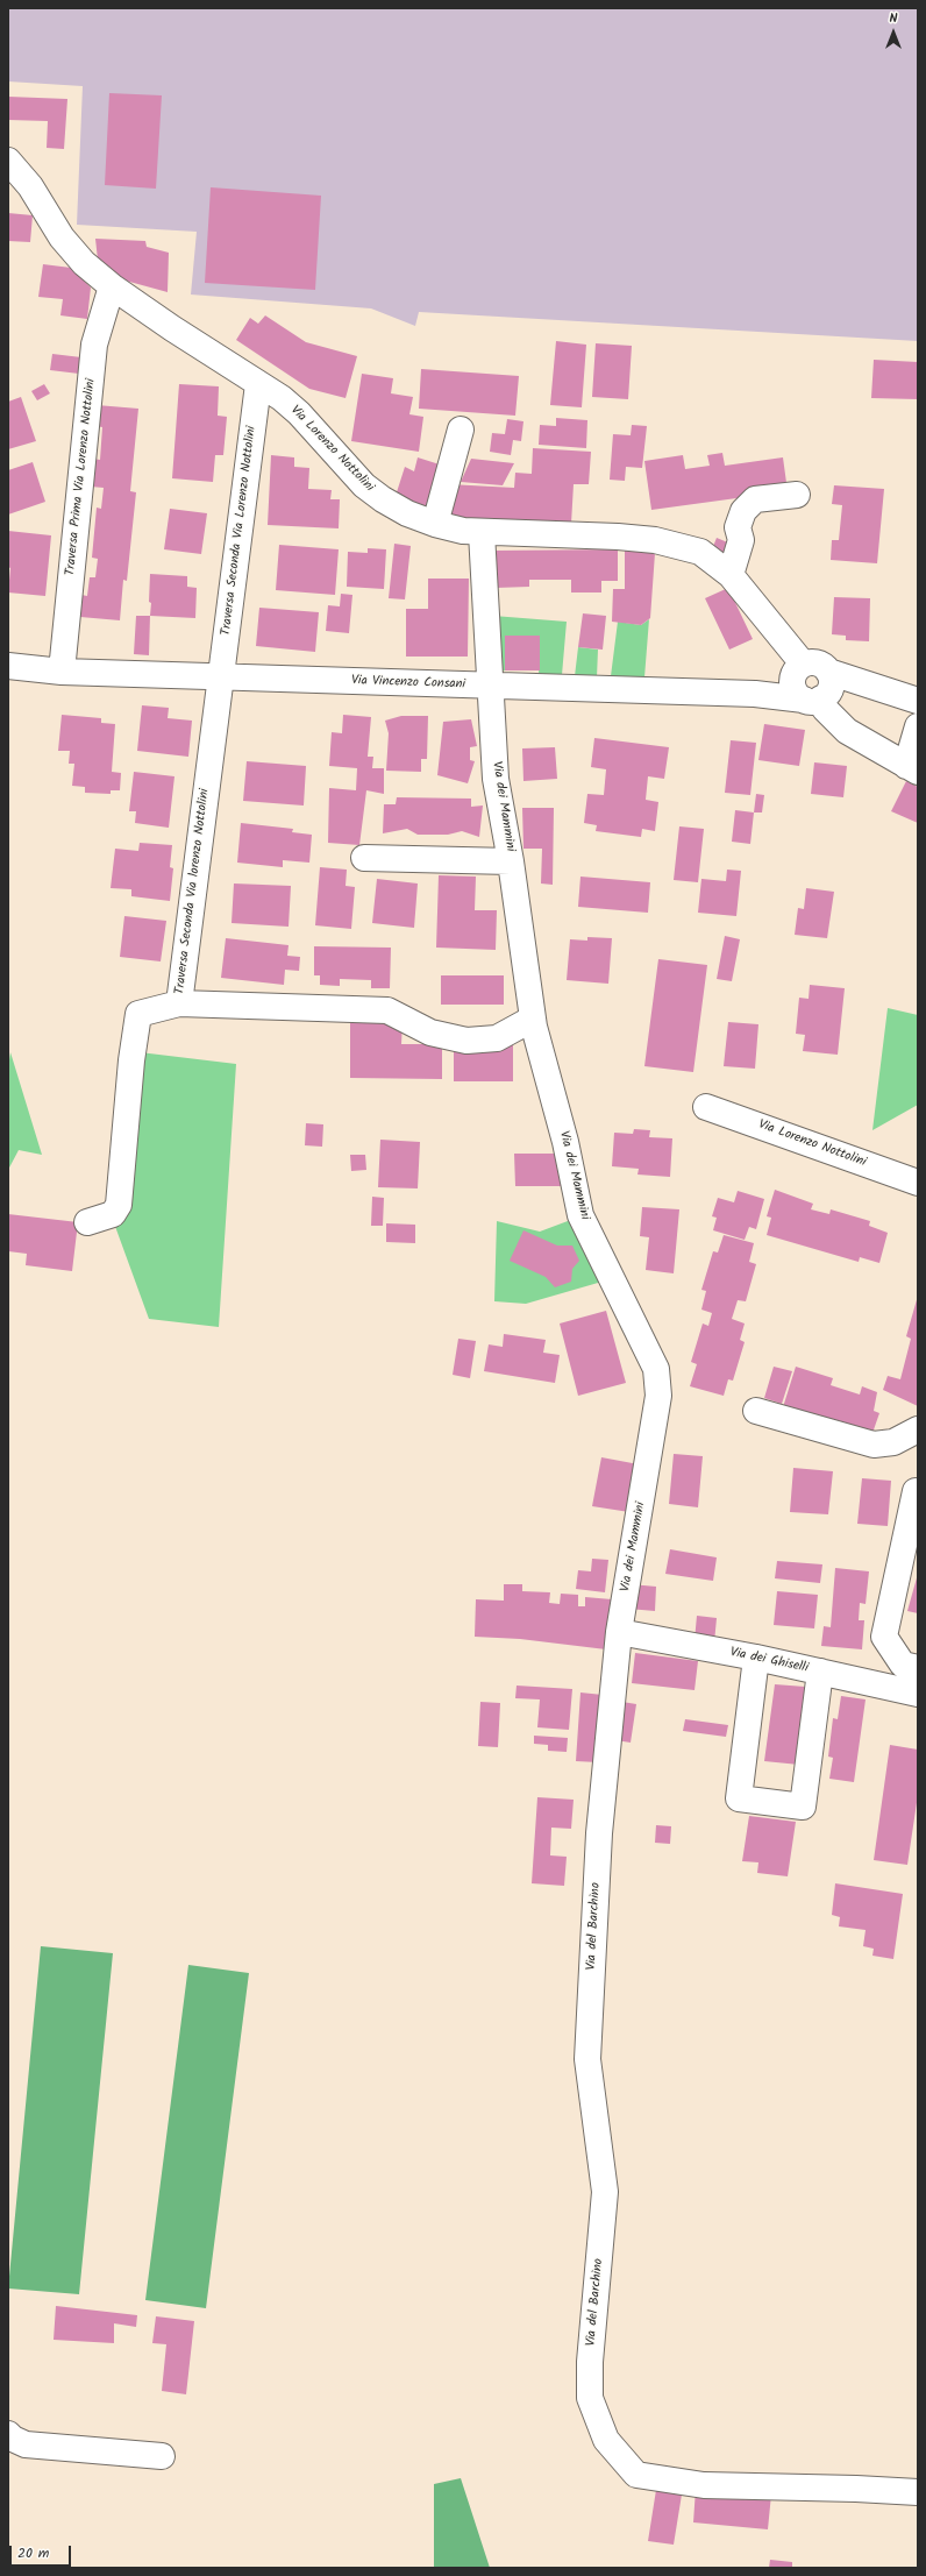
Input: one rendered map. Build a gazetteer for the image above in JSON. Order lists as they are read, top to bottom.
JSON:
{
  "streets": {
    "street": [
      "Via Lorenzo Nottolini",
      "Traversa Prima Via Lorenzo Nottolini",
      "Traversa Seconda Via Lorenzo Nottolini",
      "Via Vincenzo Consani",
      "Via dei Mammini",
      "Traversa Seconda Via lorenzo Nottolini",
      "Via dei Ghiselli",
      "Via del Barchino"
    ]
  },
  "crossings": [
    ["Via Lorenzo Nottolini", "Traversa Prima Via Lorenzo Nottolini"],
    ["Via Lorenzo Nottolini", "Traversa Seconda Via Lorenzo Nottolini"],
    ["Via Lorenzo Nottolini", "Via Vincenzo Consani"],
    ["Via Lorenzo Nottolini", "Via dei Mammini"],
    ["Traversa Prima Via Lorenzo Nottolini", "Via Vincenzo Consani"],
    ["Traversa Seconda Via Lorenzo Nottolini", "Via Vincenzo Consani"],
    ["Traversa Seconda Via Lorenzo Nottolini", "Traversa Seconda Via lorenzo Nottolini"],
    ["Via Vincenzo Consani", "Via dei Mammini"],
    ["Via Vincenzo Consani", "Traversa Seconda Via lorenzo Nottolini"],
    ["Via dei Mammini", "Via dei Ghiselli"],
    ["Via dei Mammini", "Via del Barchino"]
  ],
  "scale_bar": "20 m",
  "north": "top"
}
